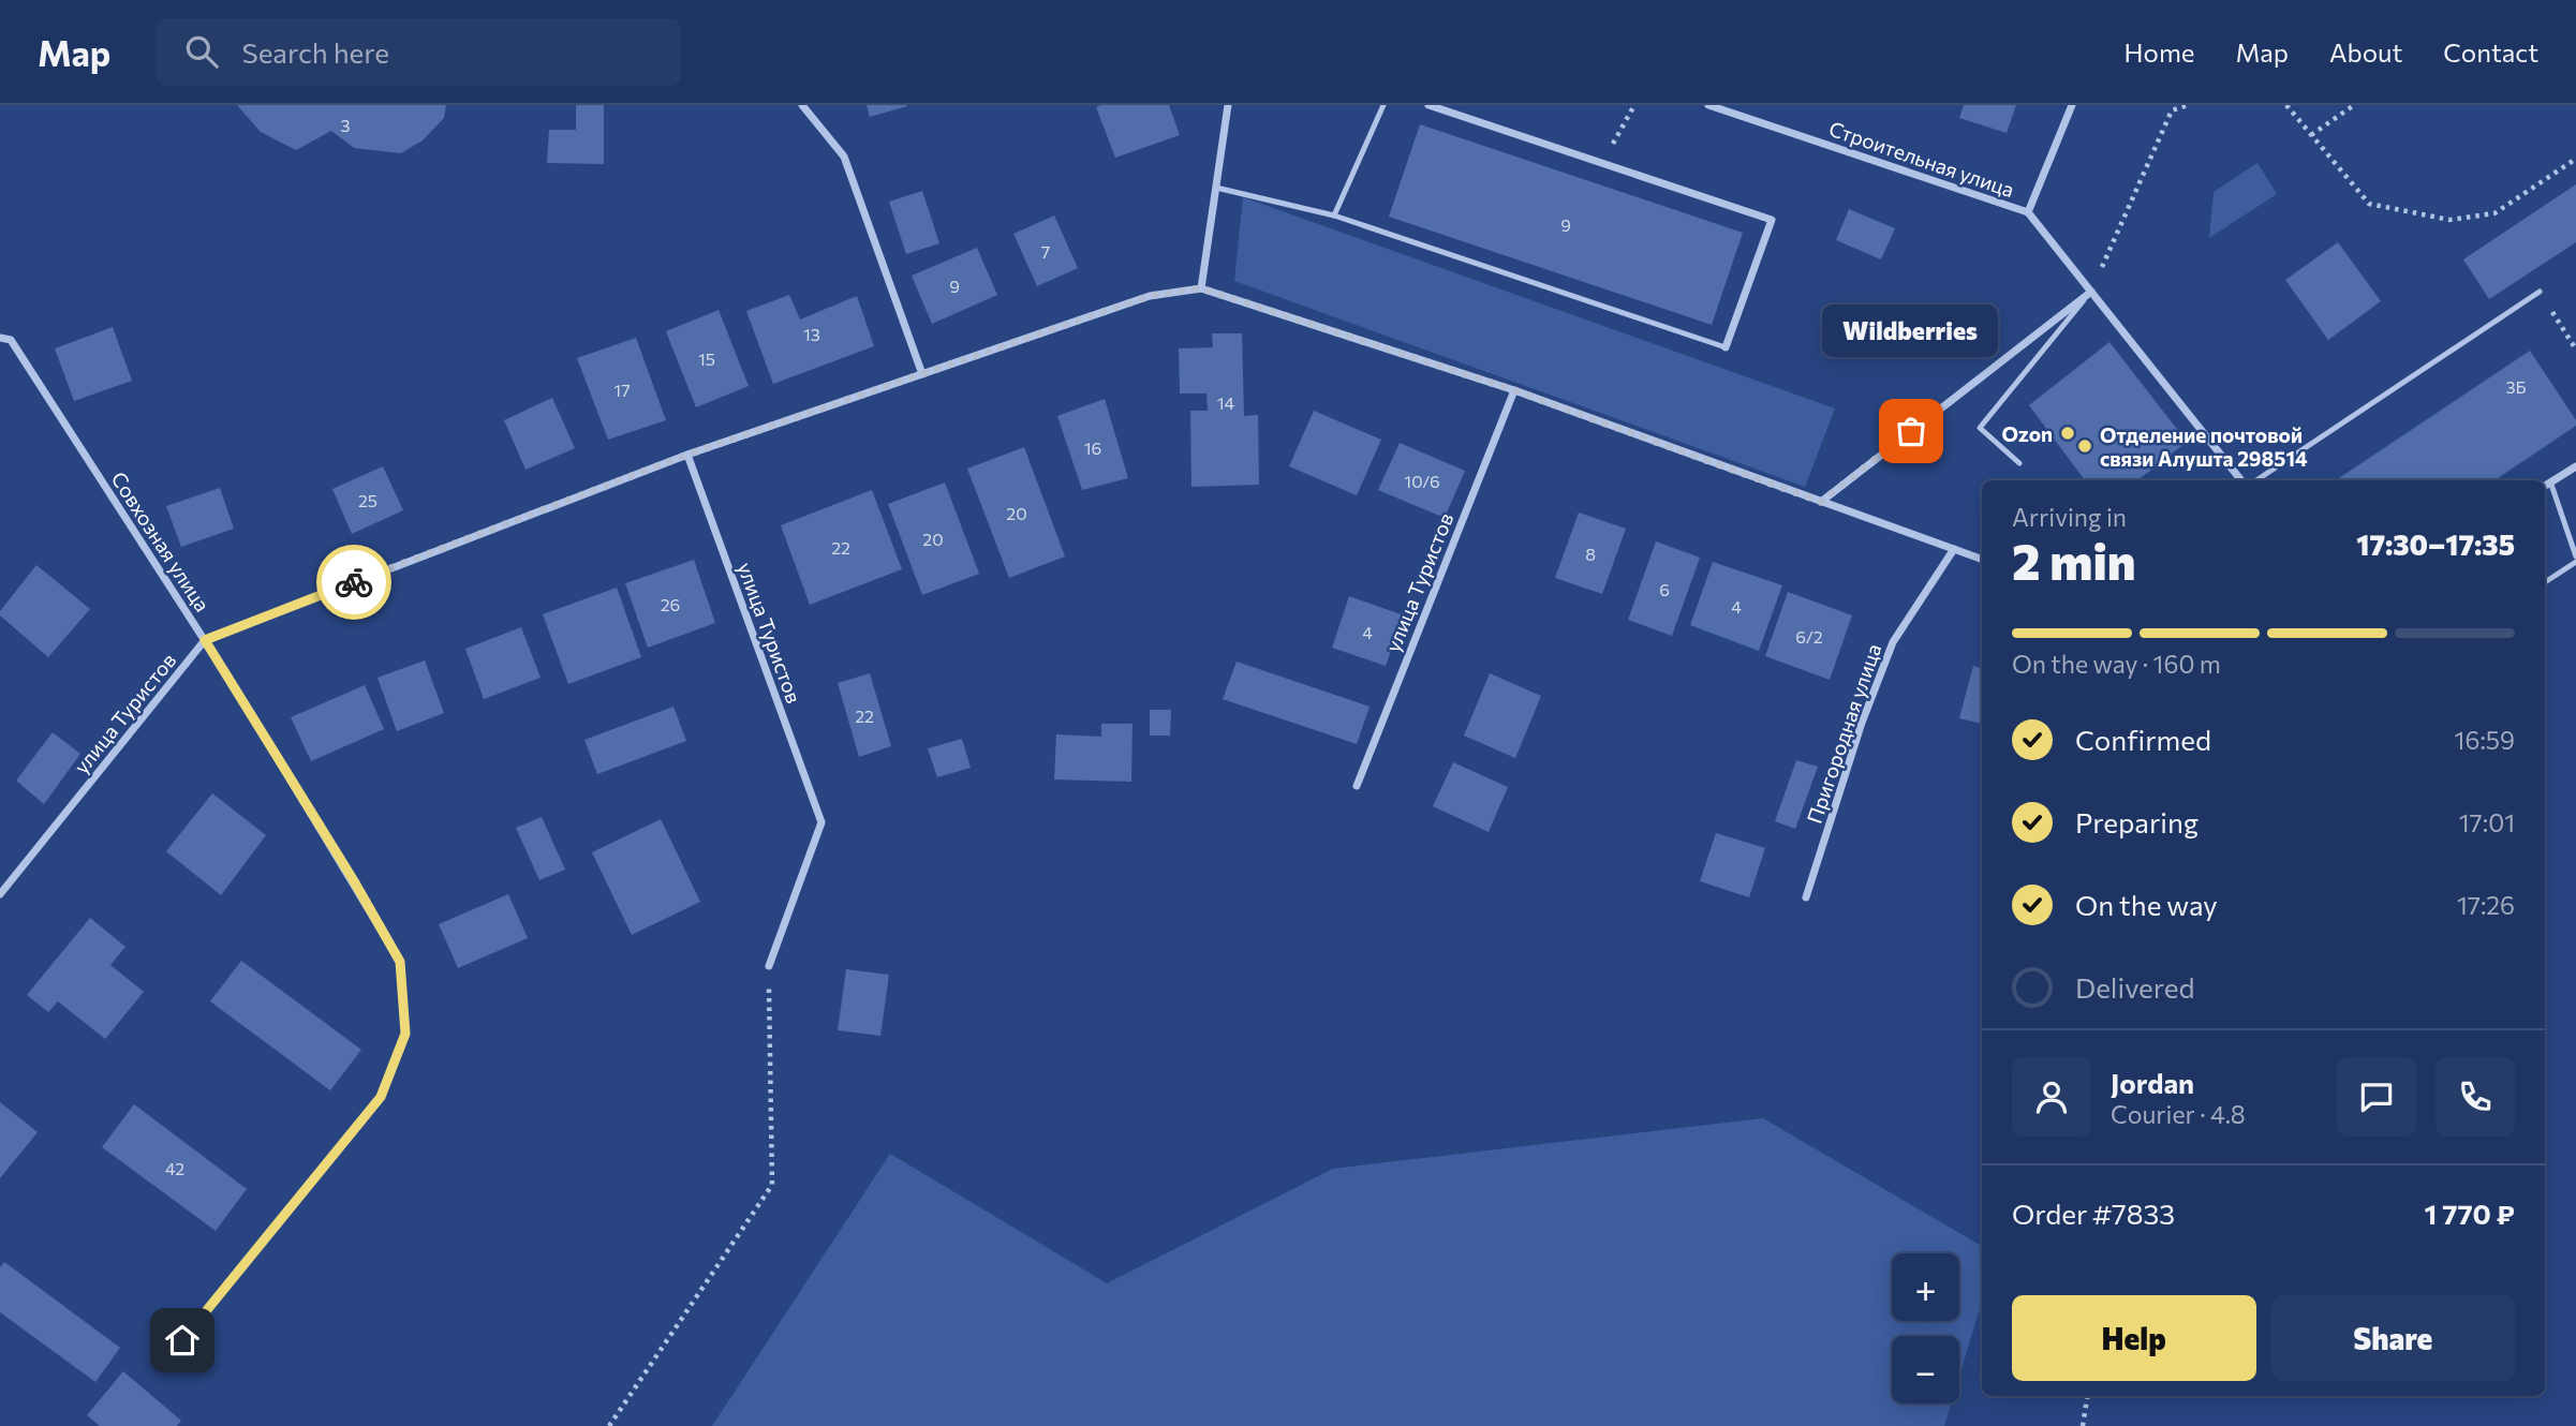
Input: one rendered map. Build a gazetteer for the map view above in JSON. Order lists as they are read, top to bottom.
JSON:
{
  "streets": {
    "street": [
      "Строительная улица",
      "Совхозная улица",
      "улица Туристов",
      "Пригородная улица"
    ]
  },
  "crossings": [
    ["Совхозная улица", "улица Туристов"]
  ],
  "places": ["Wildberries", "Ozon", "Отделение почтовой связи Алушта 298514"],
  "house_numbers": [
    "3",
    "9",
    "7",
    "9",
    "13",
    "15",
    "3Б",
    "17",
    "14",
    "16",
    "10/6",
    "25",
    "20",
    "20",
    "22",
    "8",
    "6",
    "26",
    "4",
    "4",
    "6/2",
    "22",
    "42"
  ],
  "page": {
    "header": "Map",
    "search": "Search here",
    "nav": [
      "Home",
      "Map",
      "About",
      "Contact"
    ],
    "bubble": "Wildberries",
    "heading": ["2 min", "Arriving in", "17:30–17:35"],
    "panel": [
      "Jordan",
      "Courier · 4.8",
      "Order #7833",
      "1 770 ₽"
    ],
    "bar": "On the way · 160 m",
    "list": [
      ["Confirmed", "16:59"],
      ["Preparing", "17:01"],
      ["On the way", "17:26"],
      "Delivered"
    ],
    "map_buttons": ["+", "−"],
    "buttons": ["Help", "Share"]
  }
}
